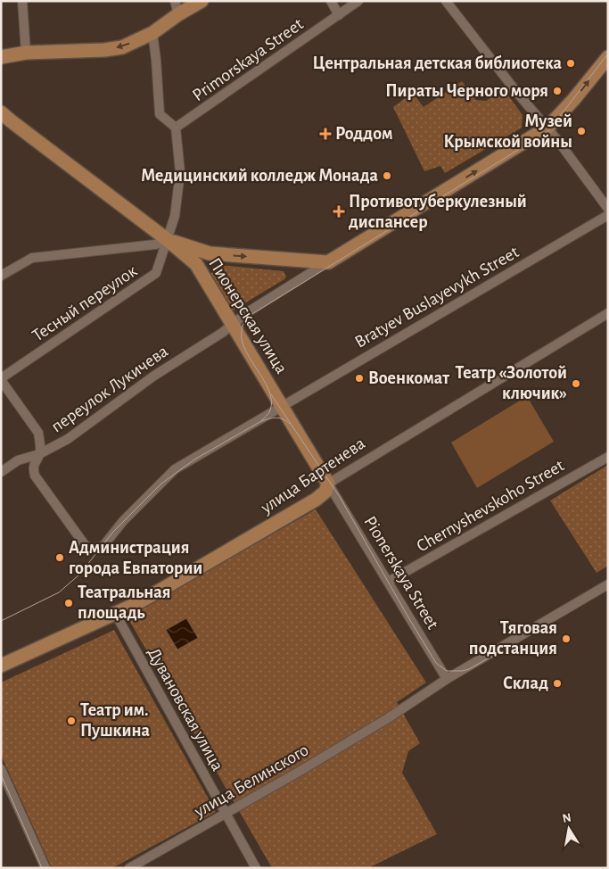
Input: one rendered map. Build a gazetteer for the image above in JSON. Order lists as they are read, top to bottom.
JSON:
{
  "streets": {
    "street": [
      "Primorskaya Street",
      "Bratyev Buslayevykh Street",
      "Тесный переулок",
      "Пионерская улица",
      "переулок Лукичева",
      "улица Бартенева",
      "Chernyshevskoho Street",
      "Pionerskaya Street",
      "Дувановская улица",
      "улица Белинского"
    ]
  },
  "crossings": [
    ["Primorskaya Street", "Тесный переулок"],
    ["Bratyev Buslayevykh Street", "Пионерская улица"],
    ["Bratyev Buslayevykh Street", "переулок Лукичева"],
    ["Тесный переулок", "Пионерская улица"],
    ["Пионерская улица", "переулок Лукичева"],
    ["Пионерская улица", "улица Бартенева"],
    ["Пионерская улица", "Pionerskaya Street"],
    ["улица Бартенева", "Pionerskaya Street"],
    ["улица Бартенева", "Дувановская улица"],
    ["Chernyshevskoho Street", "Pionerskaya Street"],
    ["Pionerskaya Street", "улица Белинского"],
    ["Дувановская улица", "улица Белинского"]
  ],
  "places": {
    "other": [
      "Центральная детская библиотека",
      "Пираты Черного моря",
      "Музей Крымской войны",
      "Медицинский колледж Монада",
      "Военкомат",
      "Театр «Золотой ключик»",
      "Администрация города Евпатории",
      "Театральная площадь",
      "Тяговая подстанция",
      "Склад",
      "Театр им. Пушкина"
    ],
    "health": ["Роддом", "Противотуберкулезный диспансер"]
  },
  "north": "top"
}
